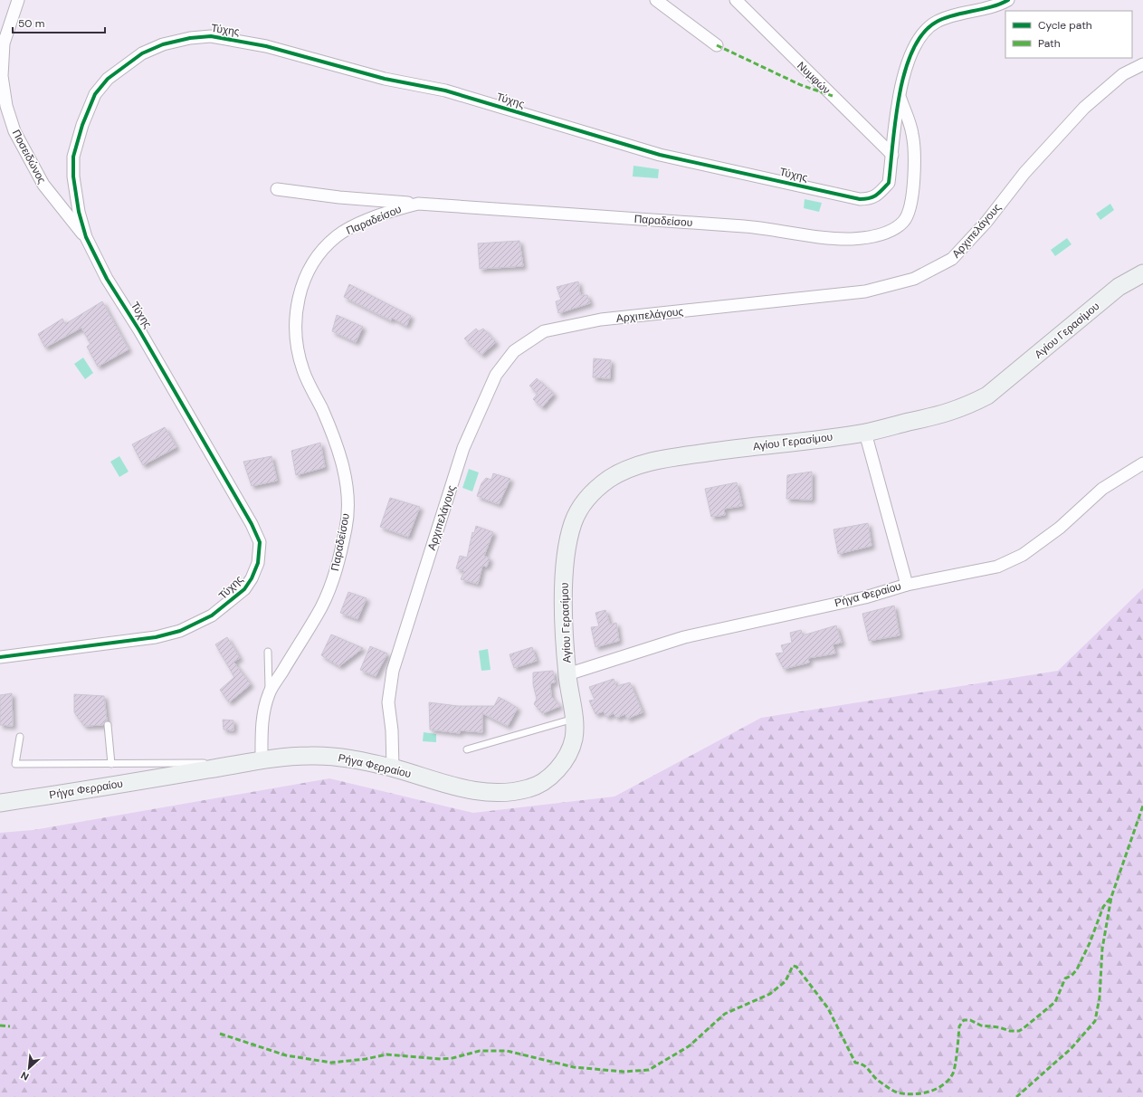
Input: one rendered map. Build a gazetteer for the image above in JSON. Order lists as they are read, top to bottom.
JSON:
{
  "streets": {
    "street": [
      "Τύχης",
      "Νυμφών",
      "Ποσειδώνος",
      "Παραδείσου",
      "Αρχιπελάγους",
      "Αγίου Γερασίμου",
      "Ρήγα Φεραίου",
      "Ρήγα Φερραίου"
    ]
  },
  "crossings": [
    ["Τύχης", "Νυμφών"],
    ["Τύχης", "Ποσειδώνος"],
    ["Τύχης", "Παραδείσου"],
    ["Παραδείσου", "Ρήγα Φερραίου"],
    ["Αρχιπελάγους", "Ρήγα Φερραίου"],
    ["Αγίου Γερασίμου", "Ρήγα Φεραίου"],
    ["Αγίου Γερασίμου", "Ρήγα Φερραίου"],
    ["Ρήγα Φεραίου", "Ρήγα Φερραίου"]
  ],
  "legend": ["Cycle path", "Path"],
  "scale_bar": "50 m",
  "north": "bottom left"
}
